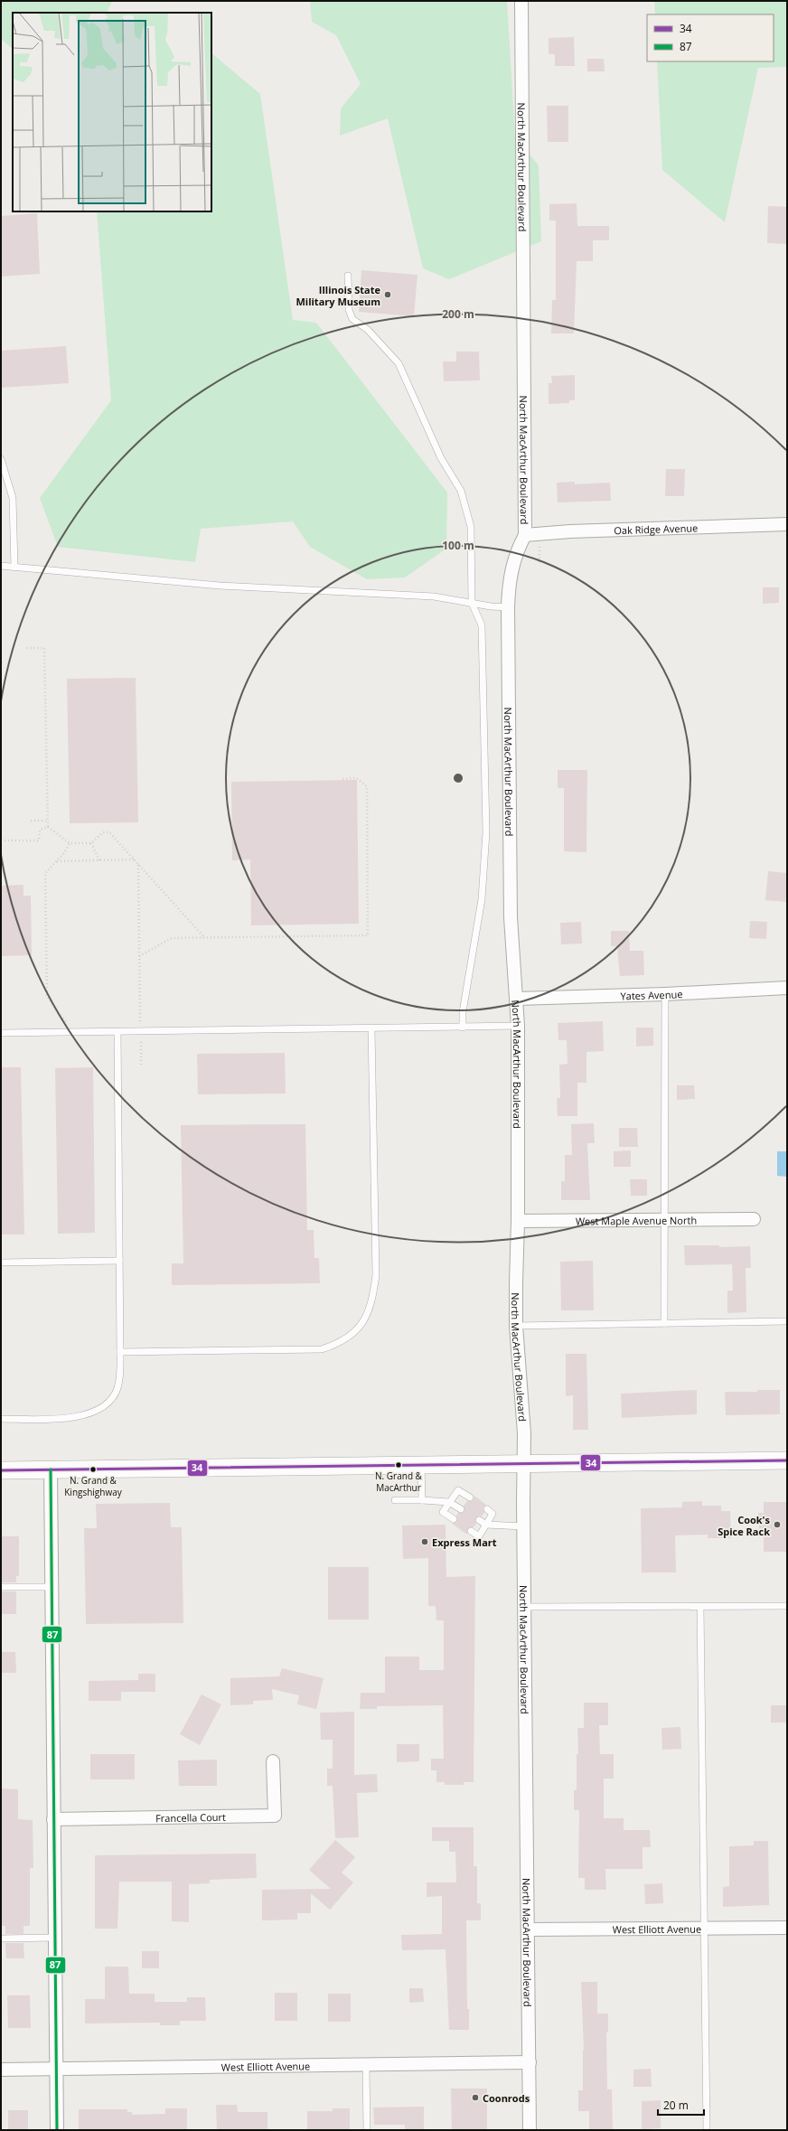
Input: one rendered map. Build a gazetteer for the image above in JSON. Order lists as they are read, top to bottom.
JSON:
{
  "streets": {
    "street": [
      "North MacArthur Boulevard",
      "Oak Ridge Avenue",
      "Yates Avenue",
      "West Maple Avenue North",
      "Francella Court",
      "West Elliott Avenue"
    ]
  },
  "crossings": [
    ["North MacArthur Boulevard", "Oak Ridge Avenue"],
    ["North MacArthur Boulevard", "Yates Avenue"],
    ["North MacArthur Boulevard", "West Maple Avenue North"],
    ["North MacArthur Boulevard", "West Elliott Avenue"]
  ],
  "places": [
    "Illinois State Military Museum",
    "N. Grand & MacArthur",
    "N. Grand & Kingshighway",
    "Cook's Spice Rack",
    "Express Mart",
    "Coonrods"
  ],
  "lines": ["transit line 34", "transit line 87"],
  "legend": ["34", "87"],
  "scale_bar": "20 m",
  "rings": ["200 m", "100 m"]
}
